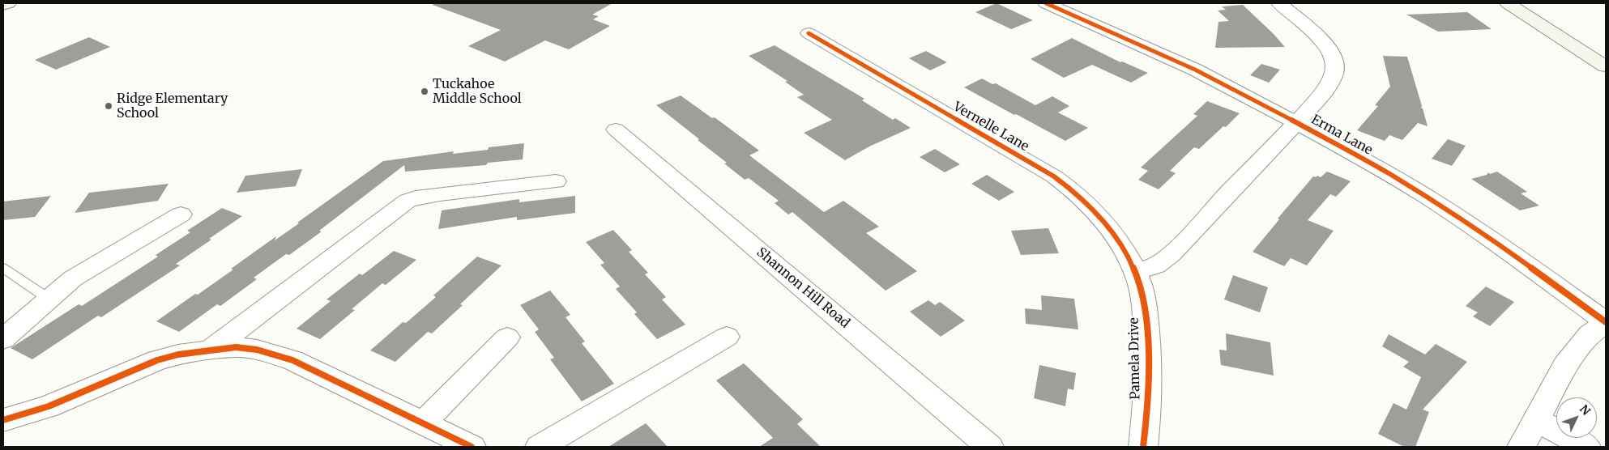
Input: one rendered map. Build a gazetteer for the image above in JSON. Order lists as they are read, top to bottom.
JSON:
{
  "streets": {
    "street": [
      "Vernelle Lane",
      "Erma Lane",
      "Shannon Hill Road",
      "Pamela Drive"
    ]
  },
  "crossings": [
    ["Vernelle Lane", "Pamela Drive"]
  ],
  "places": ["Tuckahoe Middle School", "Ridge Elementary School"],
  "north": "top right"
}
